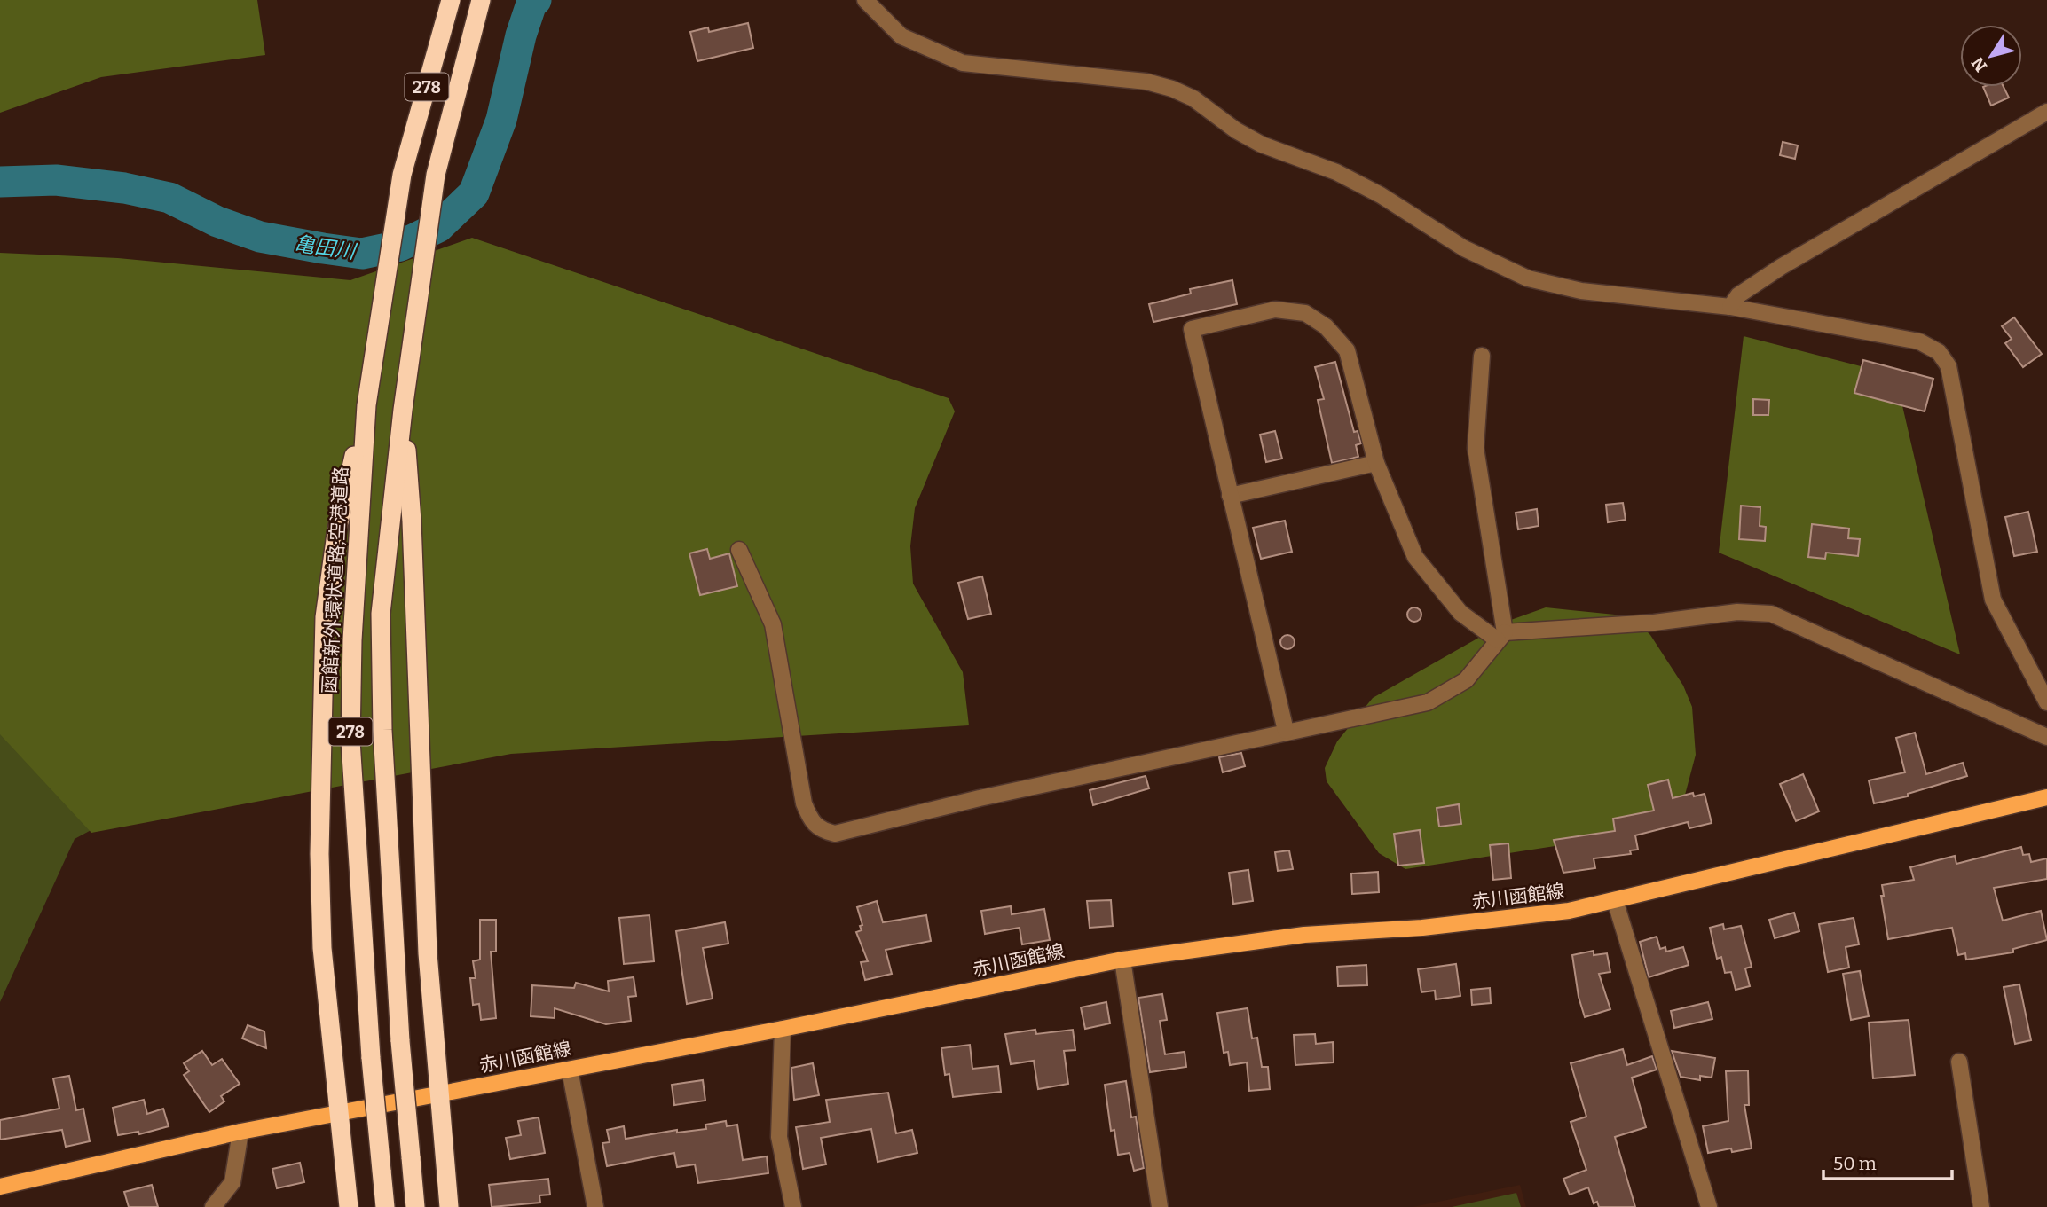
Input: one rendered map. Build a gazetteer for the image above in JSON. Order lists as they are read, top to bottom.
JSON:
{
  "streets": {
    "highway": ["278", "函館新外環状道路;空港道路"],
    "main road": ["赤川函館線"]
  },
  "water": ["亀田川"],
  "scale_bar": "50 m",
  "north": "bottom left"
}
